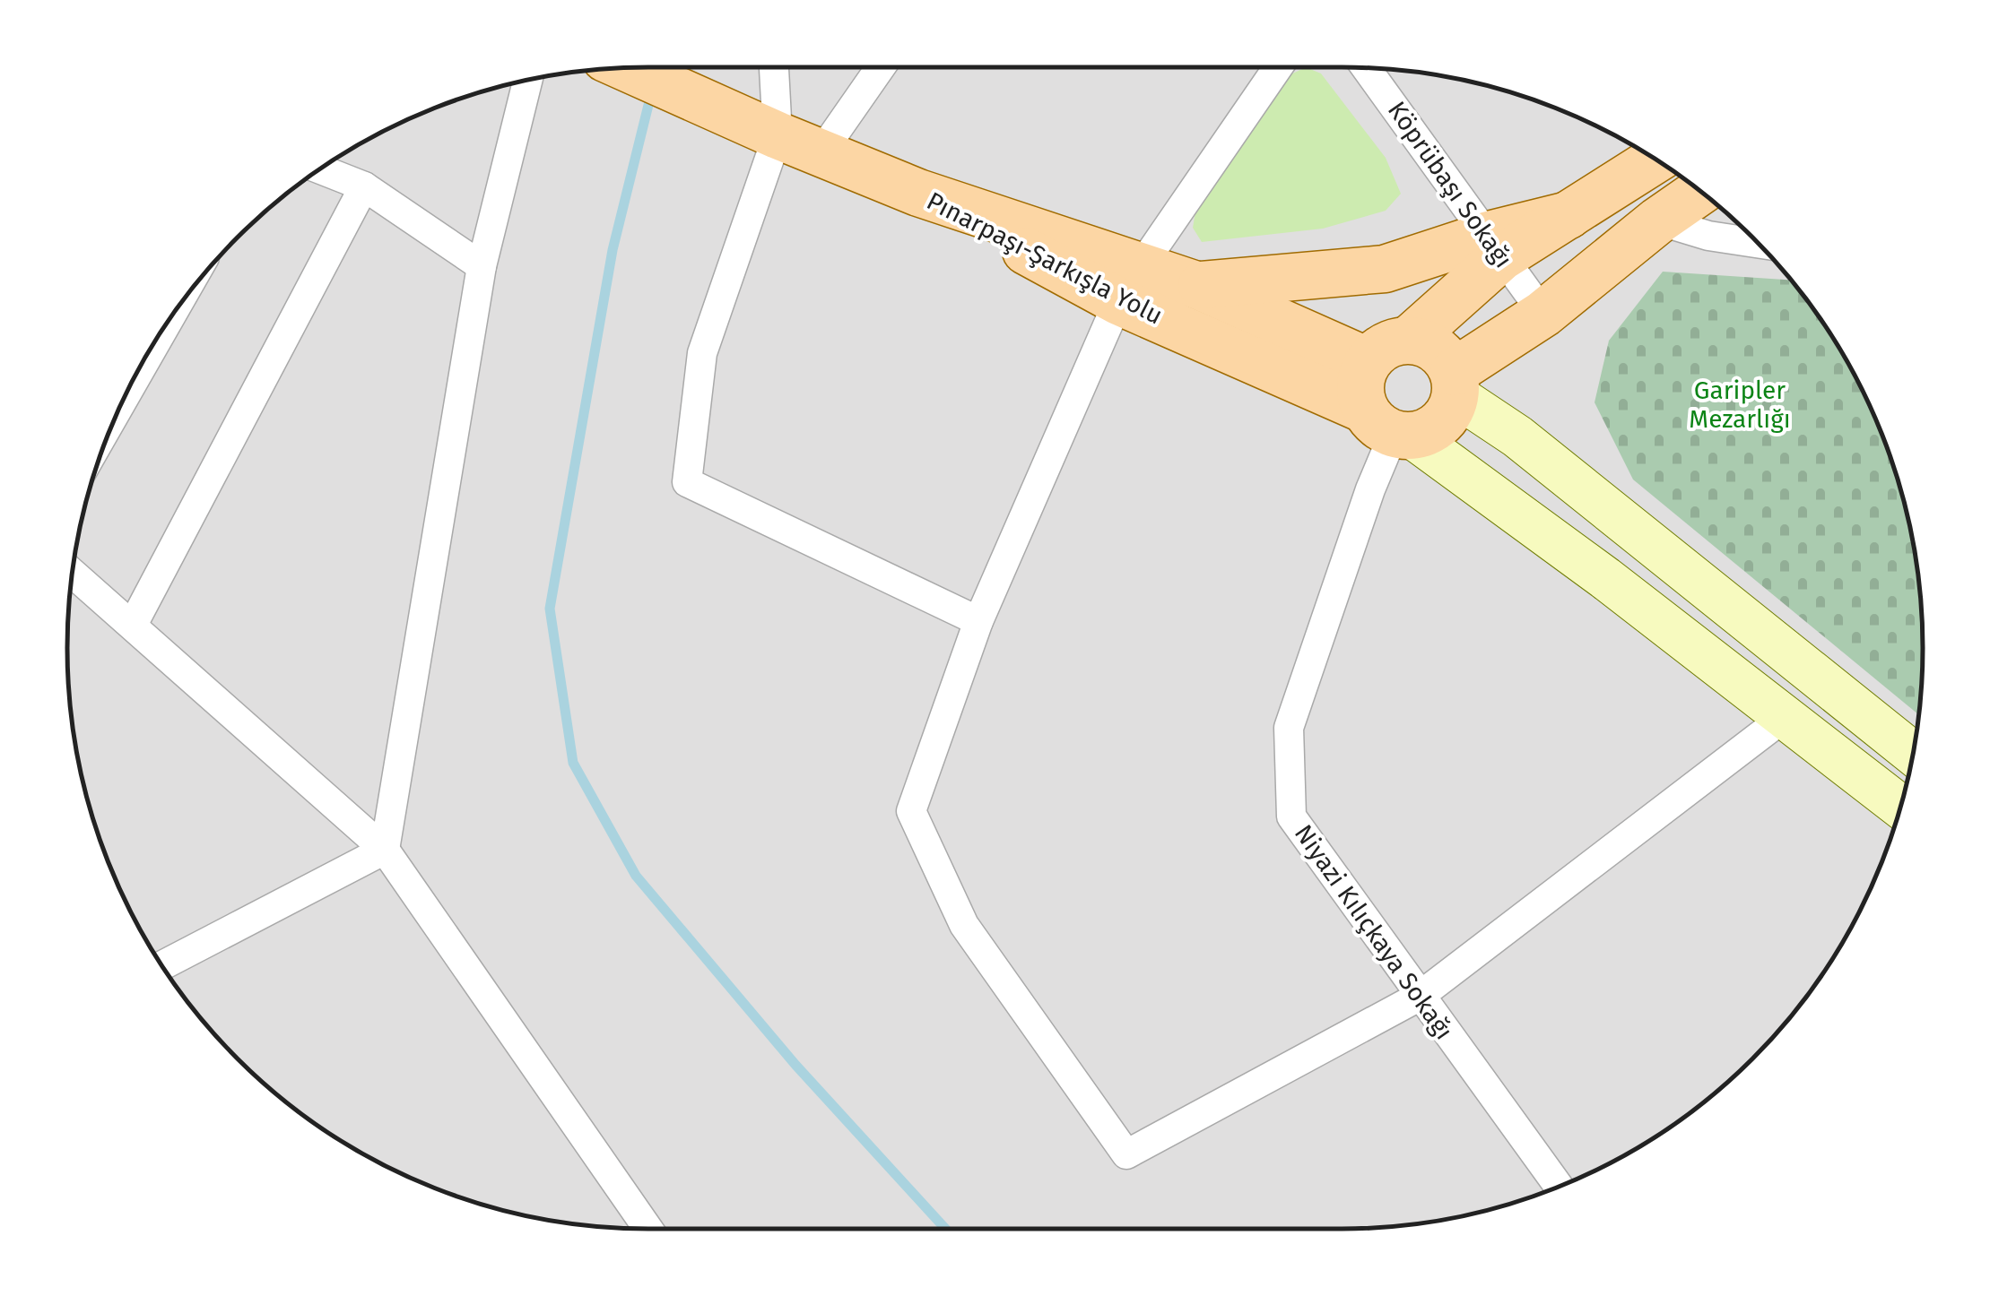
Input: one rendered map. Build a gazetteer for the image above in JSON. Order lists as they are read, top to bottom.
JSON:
{
  "streets": {
    "main road": ["Pınarpaşı-Şarkışla Yolu"],
    "street": ["Köprübaşı Sokağı", "Niyazi Kılıçkaya Sokağı"]
  },
  "crossings": [
    ["Pınarpaşı-Şarkışla Yolu", "Niyazi Kılıçkaya Sokağı"]
  ],
  "parks": ["Garipler Mezarlığı"]
}
